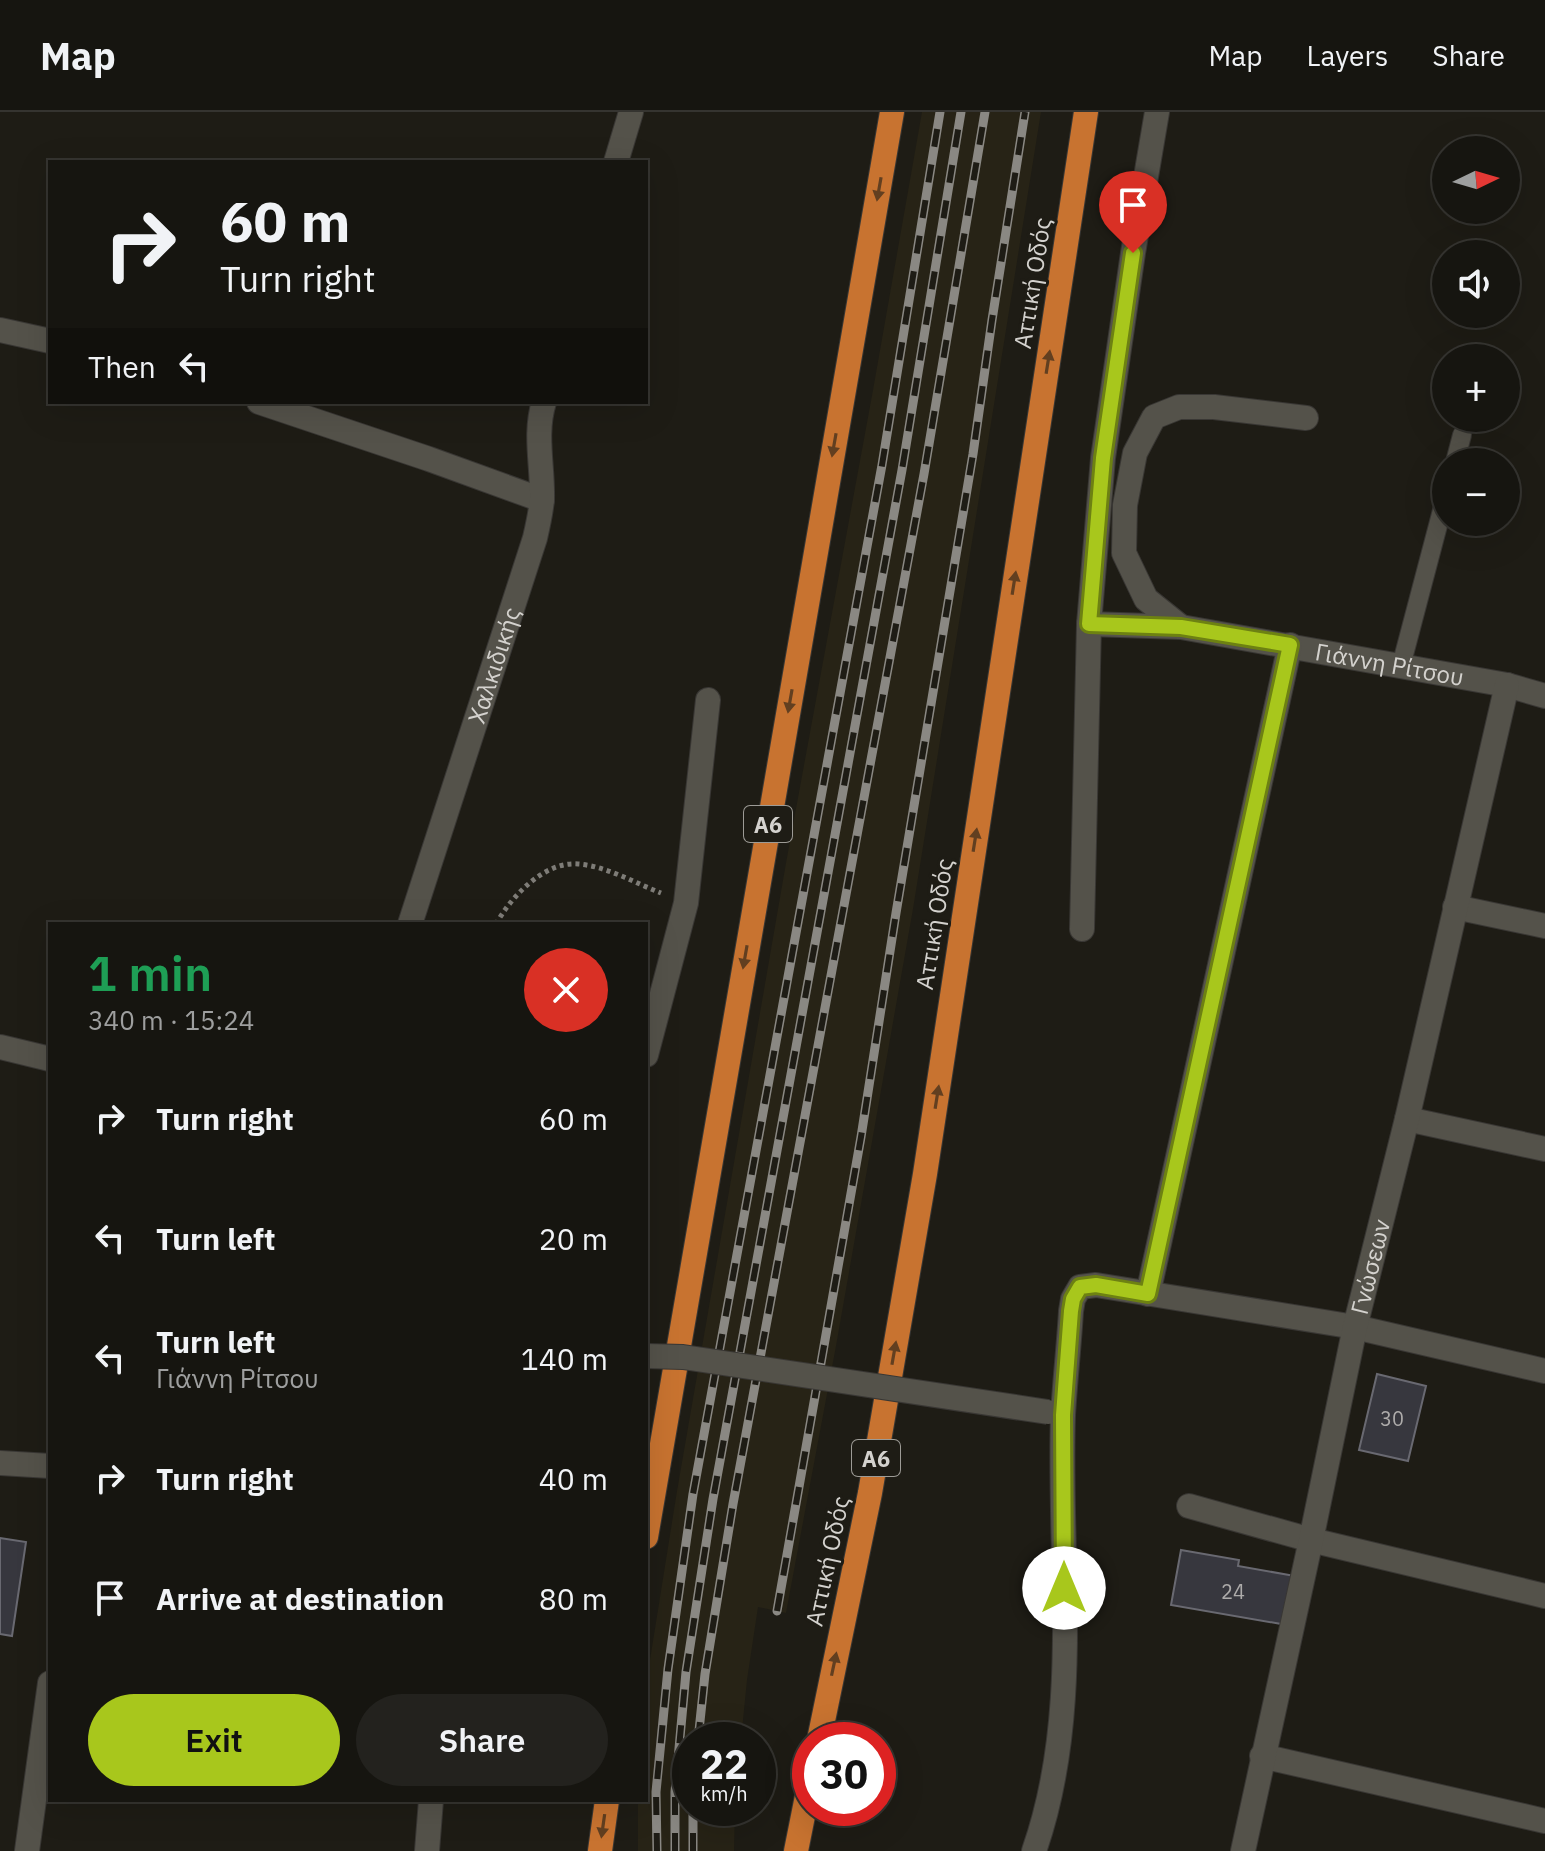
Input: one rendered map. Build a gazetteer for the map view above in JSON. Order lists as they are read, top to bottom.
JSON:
{
  "streets": {
    "highway": ["Αττική Οδός", "Α6"],
    "street": ["Γιάννη Ρίτσου", "Χαλκιδικής", "Γνώσεων"]
  },
  "crossings": [
    ["Γιάννη Ρίτσου", "Γνώσεων"]
  ],
  "house_numbers": ["30", "24"],
  "north": "right",
  "page": {
    "header": "Map",
    "nav": ["Map", "Layers", "Share"],
    "map_buttons": ["+", "−"],
    "turn": ["60 m", "Turn right"],
    "then": "Then",
    "heading": ["1 min", "340 m · 15:24"],
    "list": [
      {
        "name": "Turn right",
        "value": "60 m"
      },
      {
        "name": "Turn left",
        "value": "20 m"
      },
      {
        "name": "Turn left",
        "note": "Γιάννη Ρίτσου",
        "value": "140 m"
      },
      {
        "name": "Turn right",
        "value": "40 m"
      },
      {
        "name": "Arrive at destination",
        "value": "80 m"
      }
    ],
    "buttons": ["Exit", "Share"],
    "speed": "22 km/h",
    "limit": "30"
  }
}
